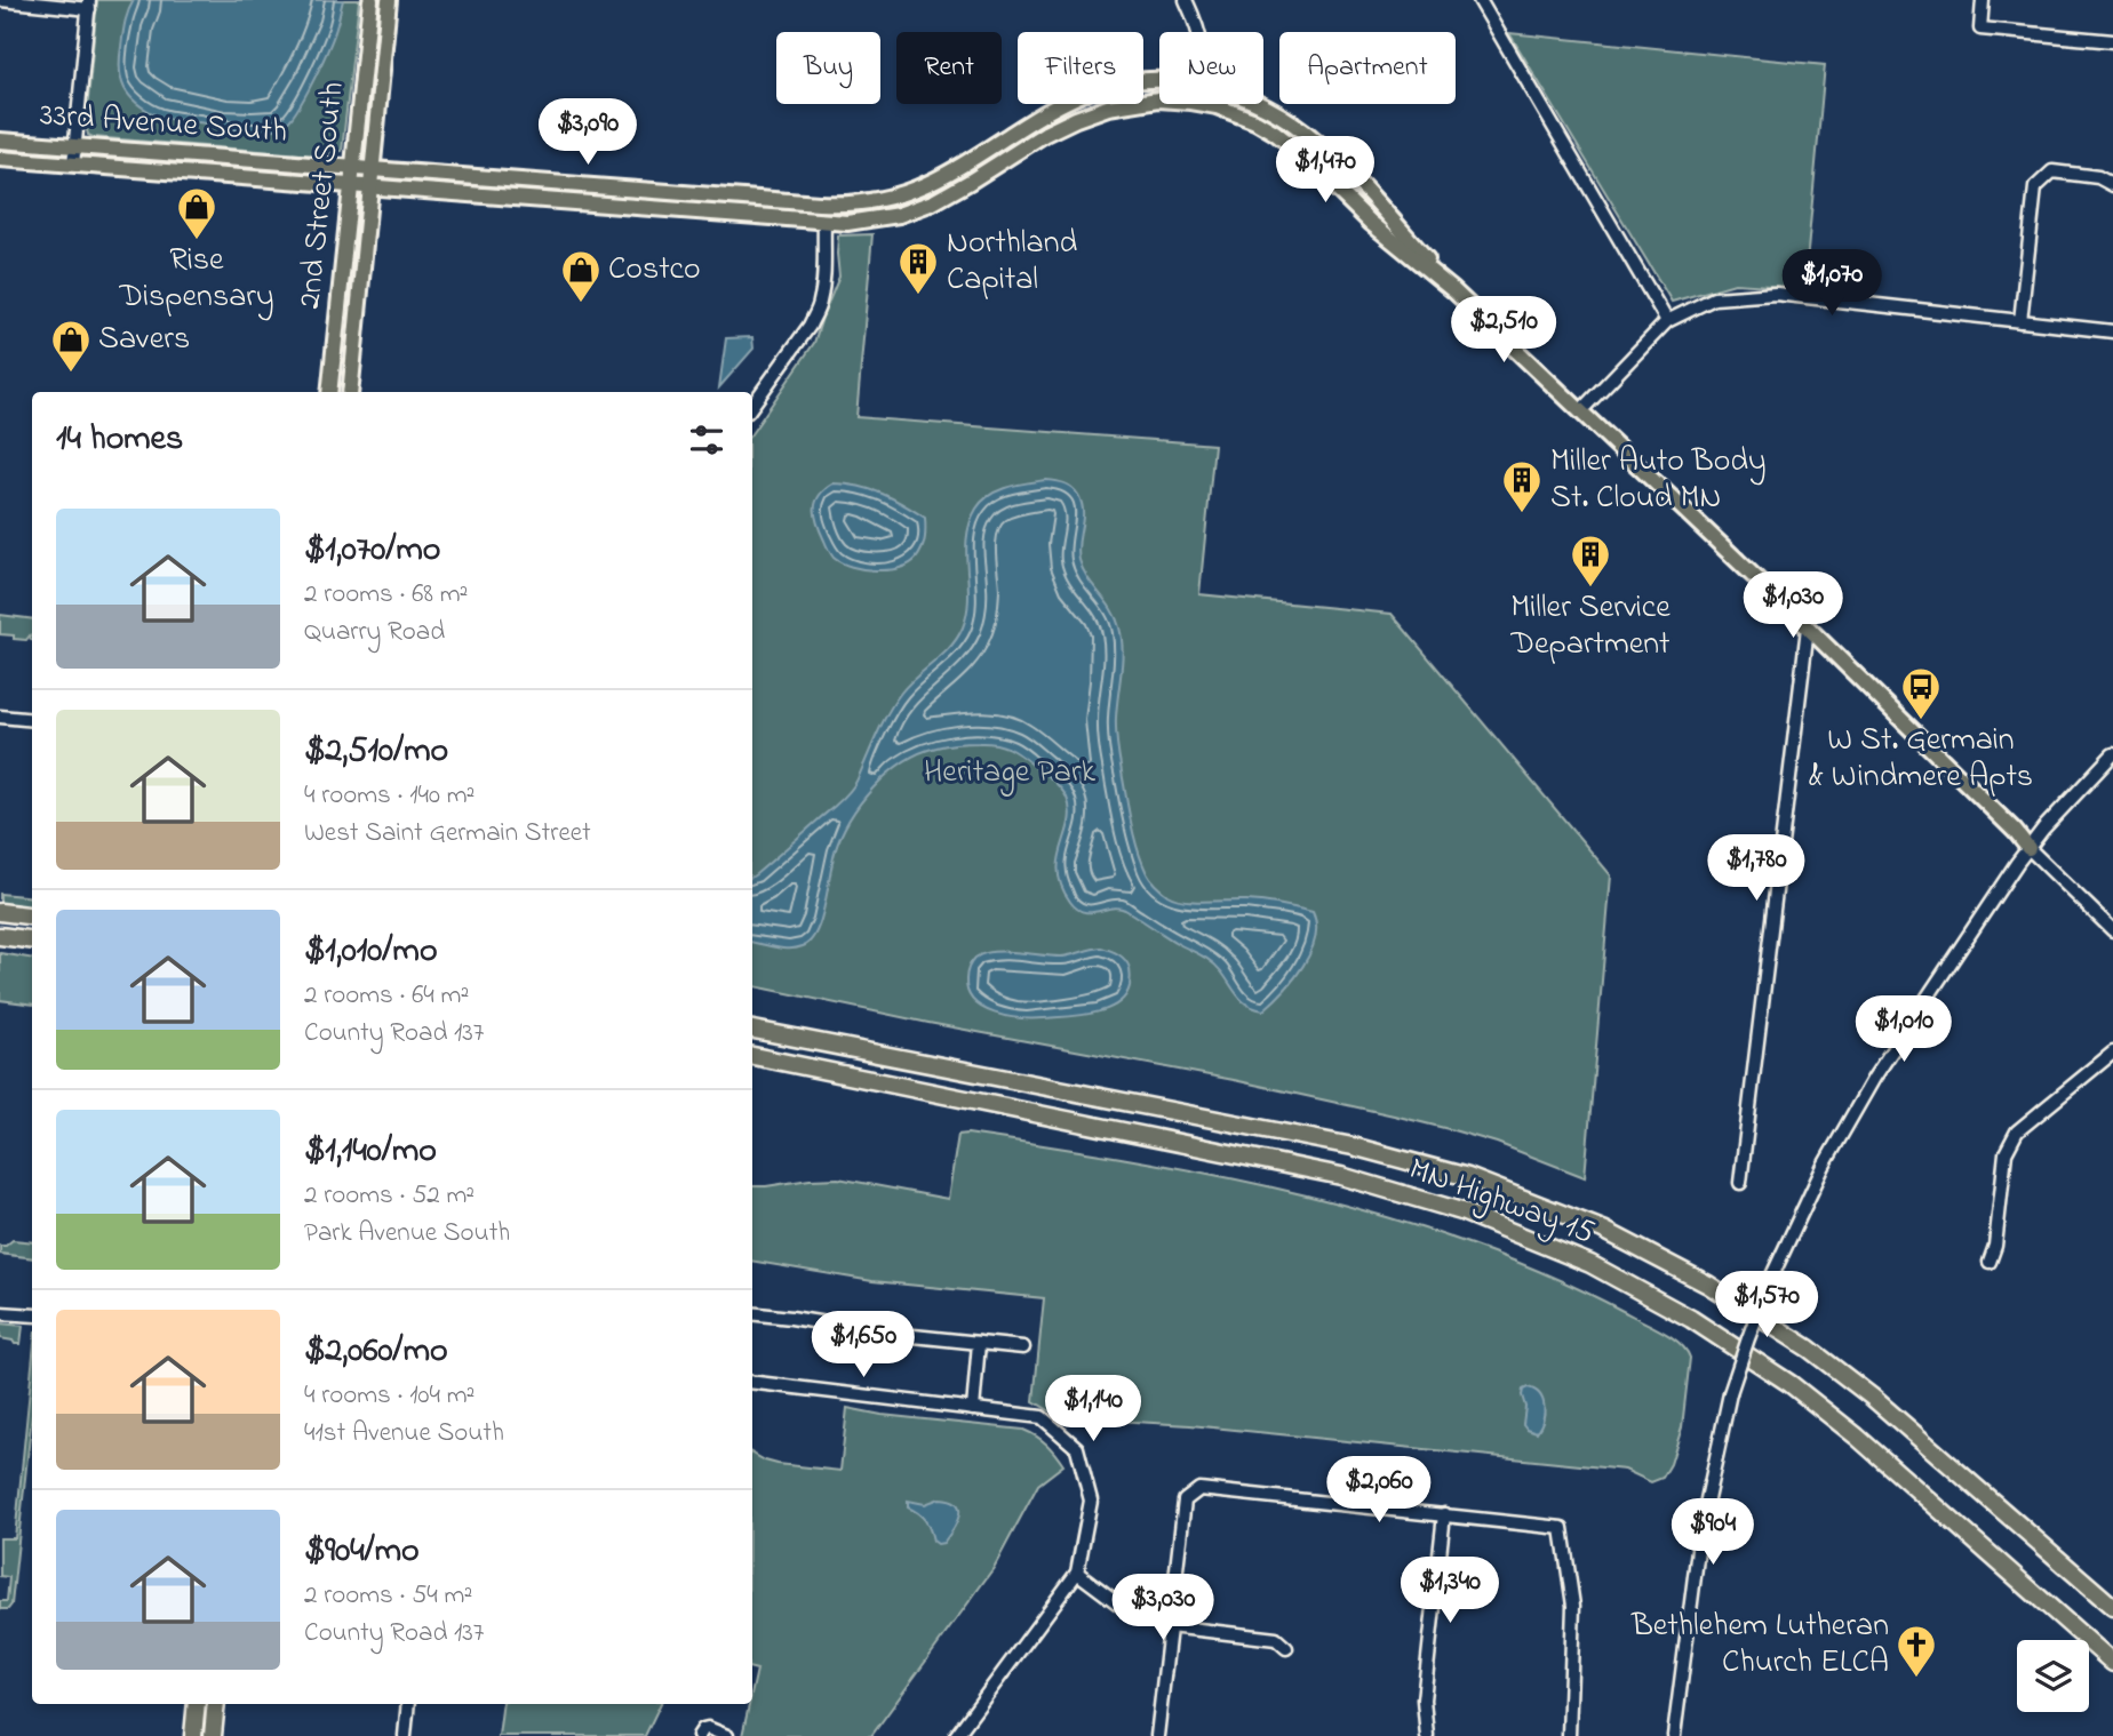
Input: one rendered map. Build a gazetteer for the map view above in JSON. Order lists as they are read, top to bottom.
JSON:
{
  "streets": {
    "highway": ["MN Highway 15"],
    "main road": ["33rd Avenue South", "2nd Street South"]
  },
  "crossings": [
    ["33rd Avenue South", "2nd Street South"]
  ],
  "parks": ["Heritage Park"],
  "places": {
    "shop": ["Rise Dispensary", "Costco", "Savers"],
    "building": ["Northland Capital", "Miller Auto Body St. Cloud MN", "Miller Service Department"],
    "bus stop": ["W St. Germain & Windmere Apts"],
    "church": ["Bethlehem Lutheran Church ELCA"]
  },
  "page": {
    "chip": [
      "Buy",
      "Rent",
      "Filters",
      "New",
      "Apartment"
    ],
    "price": [
      "$3,090",
      "$1,470",
      "$1,070",
      "$2,510",
      "$1,030",
      "$1,780",
      "$1,010",
      "$1,570",
      "$1,650",
      "$1,140",
      "$2,060",
      "$904",
      "$1,340",
      "$3,030"
    ],
    "heading": "14 homes",
    "list": [
      {
        "name": "$1,070/mo",
        "note": "2 rooms · 68 m² · Quarry Road"
      },
      {
        "name": "$2,510/mo",
        "note": "4 rooms · 140 m² · West Saint Germain Street"
      },
      {
        "name": "$1,010/mo",
        "note": "2 rooms · 64 m² · County Road 137"
      },
      {
        "name": "$1,140/mo",
        "note": "2 rooms · 52 m² · Park Avenue South"
      },
      {
        "name": "$2,060/mo",
        "note": "4 rooms · 104 m² · 41st Avenue South"
      },
      {
        "name": "$904/mo",
        "note": "2 rooms · 54 m² · County Road 137"
      }
    ]
  }
}
